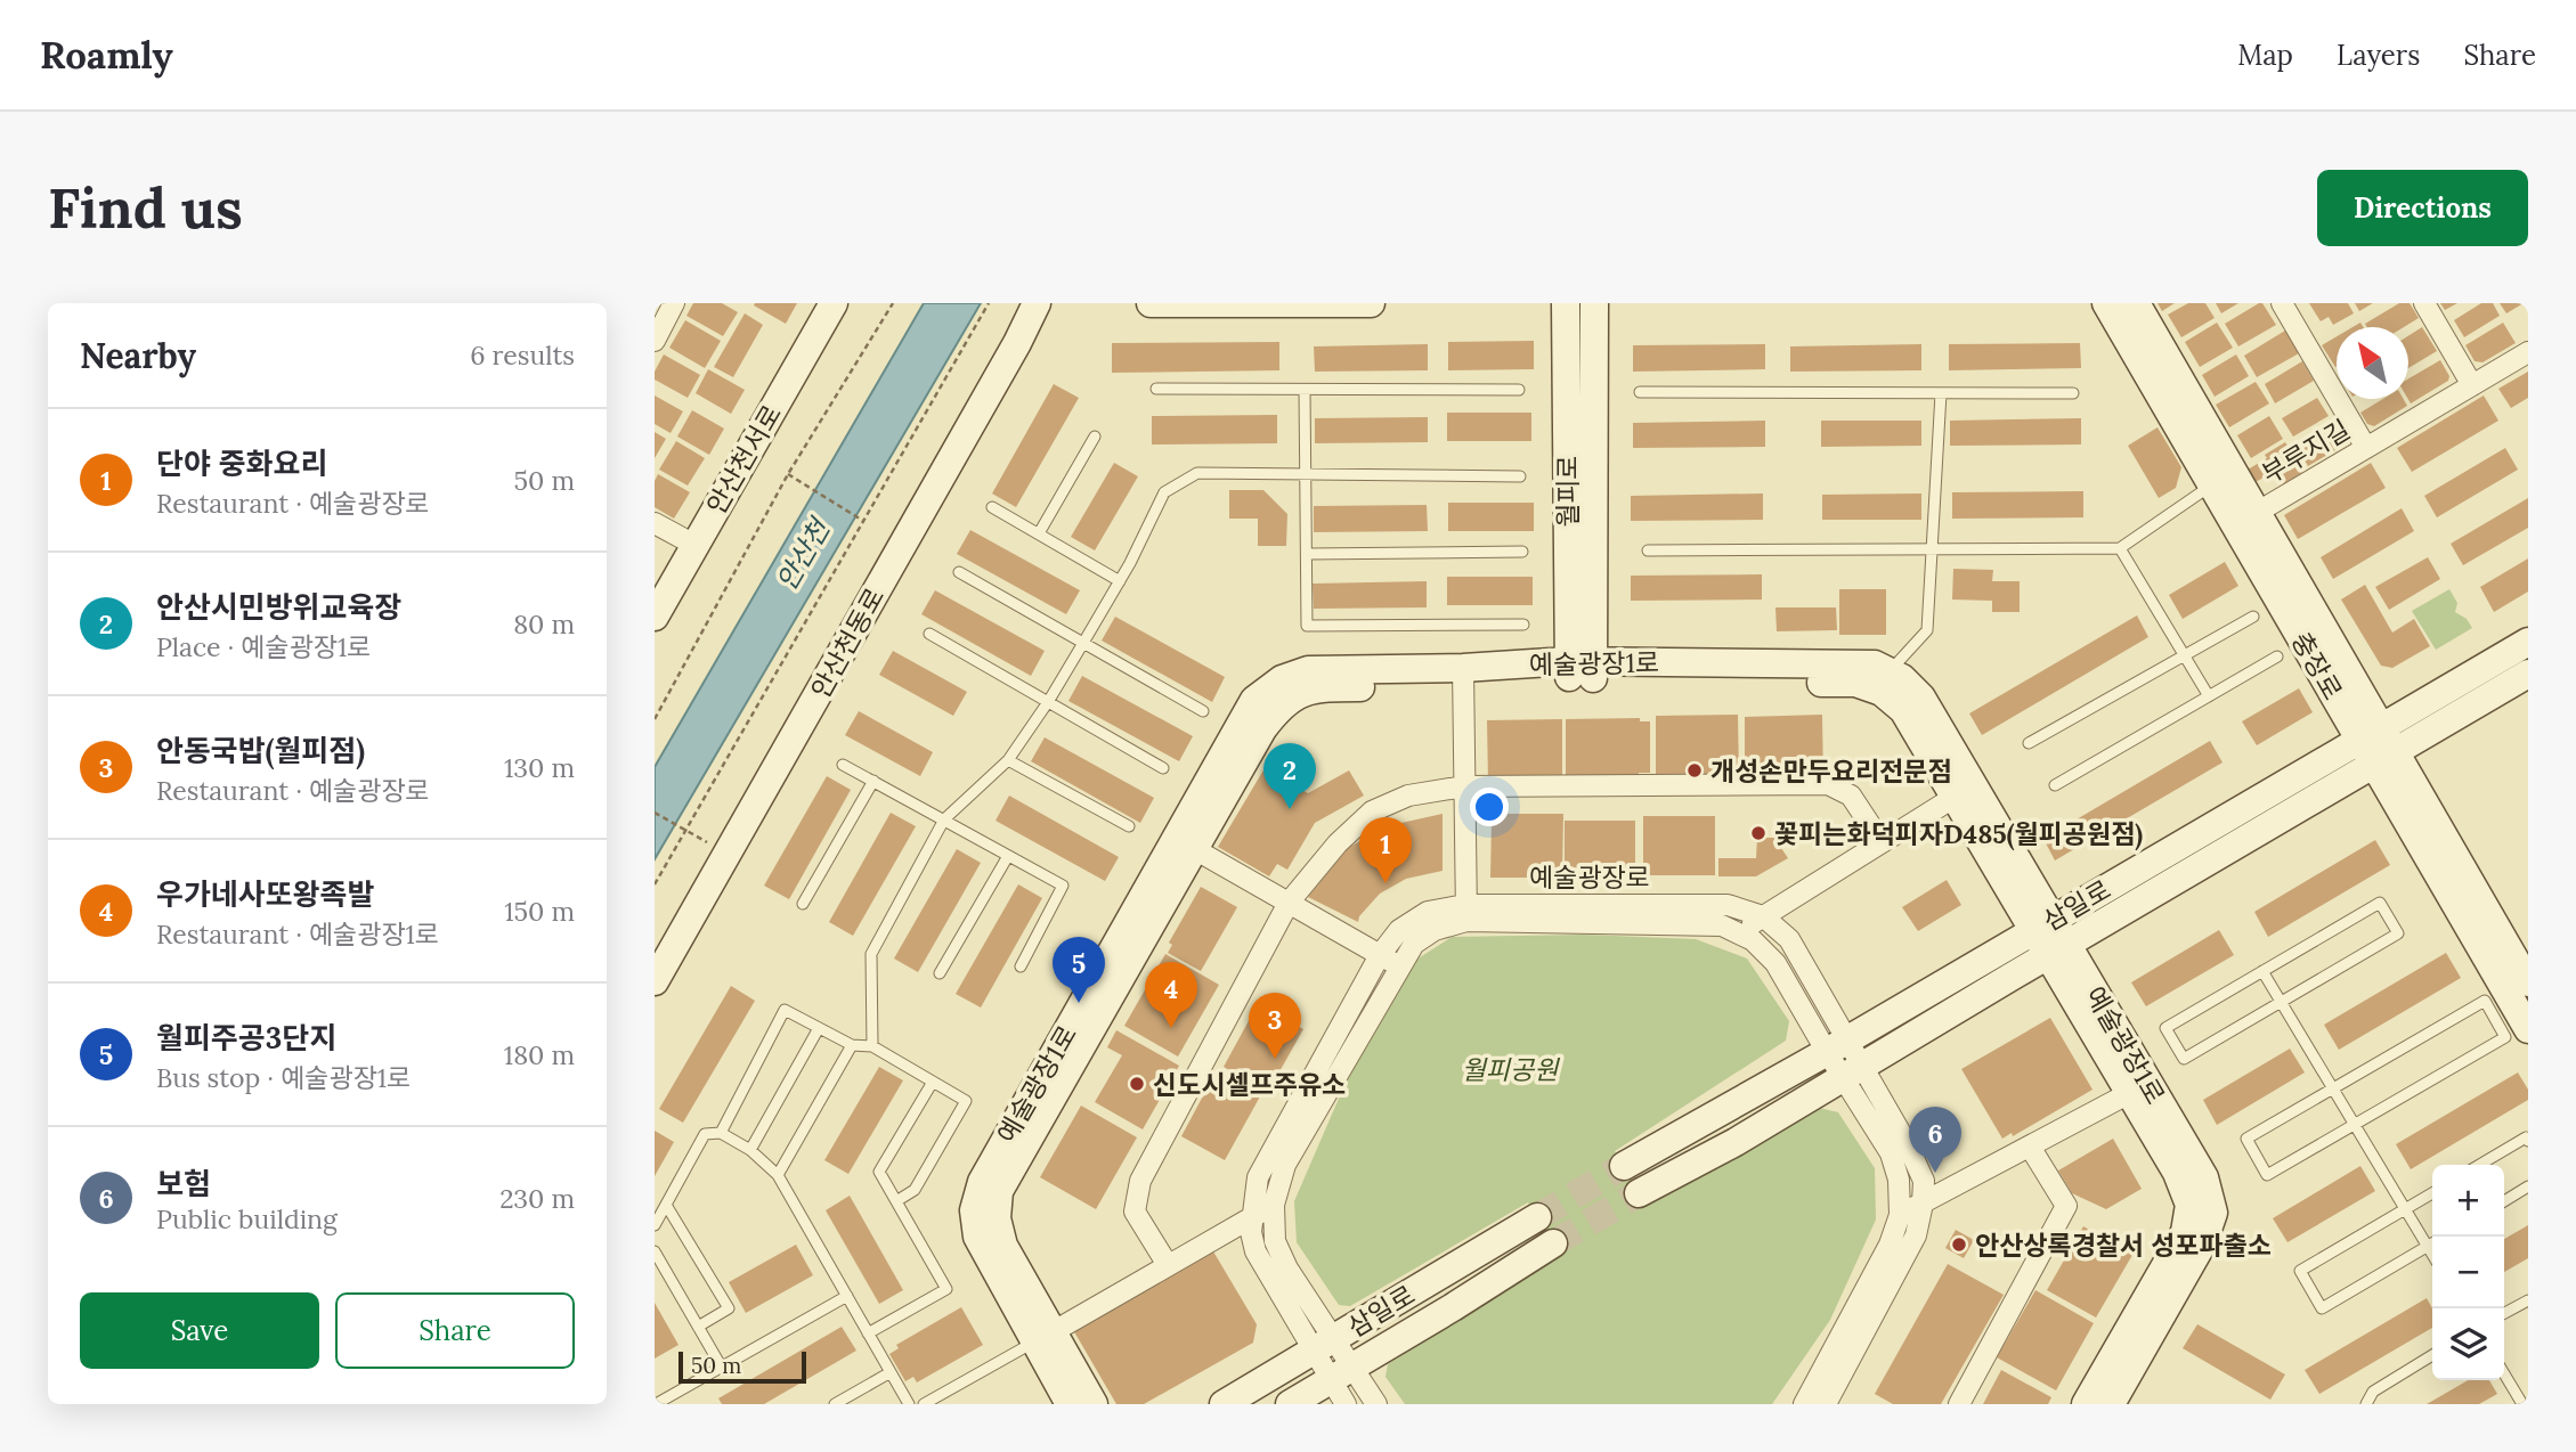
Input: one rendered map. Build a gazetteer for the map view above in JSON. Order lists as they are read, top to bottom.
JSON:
{
  "streets": {
    "street": [
      "부루지길",
      "안산천서로",
      "월피로",
      "안산천동로",
      "예술광장1로",
      "충장로",
      "예술광장로",
      "삼일로"
    ]
  },
  "crossings": [
    ["부루지길", "충장로"],
    ["월피로", "예술광장1로"],
    ["예술광장1로", "삼일로"],
    ["충장로", "삼일로"],
    ["예술광장로", "삼일로"]
  ],
  "water": ["안산천"],
  "parks": ["월피공원"],
  "places": [
    "개성손만두요리전문점",
    "꽃피는화덕피자D485(월피공원점)",
    "신도시셀프주유소",
    "안산상록경찰서 성포파출소"
  ],
  "scale_bar": "50 m",
  "north": "top left",
  "page": {
    "header": "Roamly",
    "nav": ["Map", "Layers", "Share"],
    "buttons": [
      "Directions",
      ["Save", "Share"]
    ],
    "title": "Find us",
    "heading": ["Nearby", "6 results"],
    "list": [
      {
        "mark": "1",
        "name": "단야 중화요리",
        "note": "Restaurant · 예술광장로",
        "value": "50 m"
      },
      {
        "mark": "2",
        "name": "안산시민방위교육장",
        "note": "Place · 예술광장1로",
        "value": "80 m"
      },
      {
        "mark": "3",
        "name": "안동국밥(월피점)",
        "note": "Restaurant · 예술광장로",
        "value": "130 m"
      },
      {
        "mark": "4",
        "name": "우가네사또왕족발",
        "note": "Restaurant · 예술광장1로",
        "value": "150 m"
      },
      {
        "mark": "5",
        "name": "월피주공3단지",
        "note": "Bus stop · 예술광장1로",
        "value": "180 m"
      },
      {
        "mark": "6",
        "name": "보험",
        "note": "Public building",
        "value": "230 m"
      }
    ],
    "pins": [
      "2",
      "1",
      "5",
      "4",
      "3",
      "6"
    ],
    "map_buttons": ["+", "−"],
    "scale": "50 m"
  }
}
